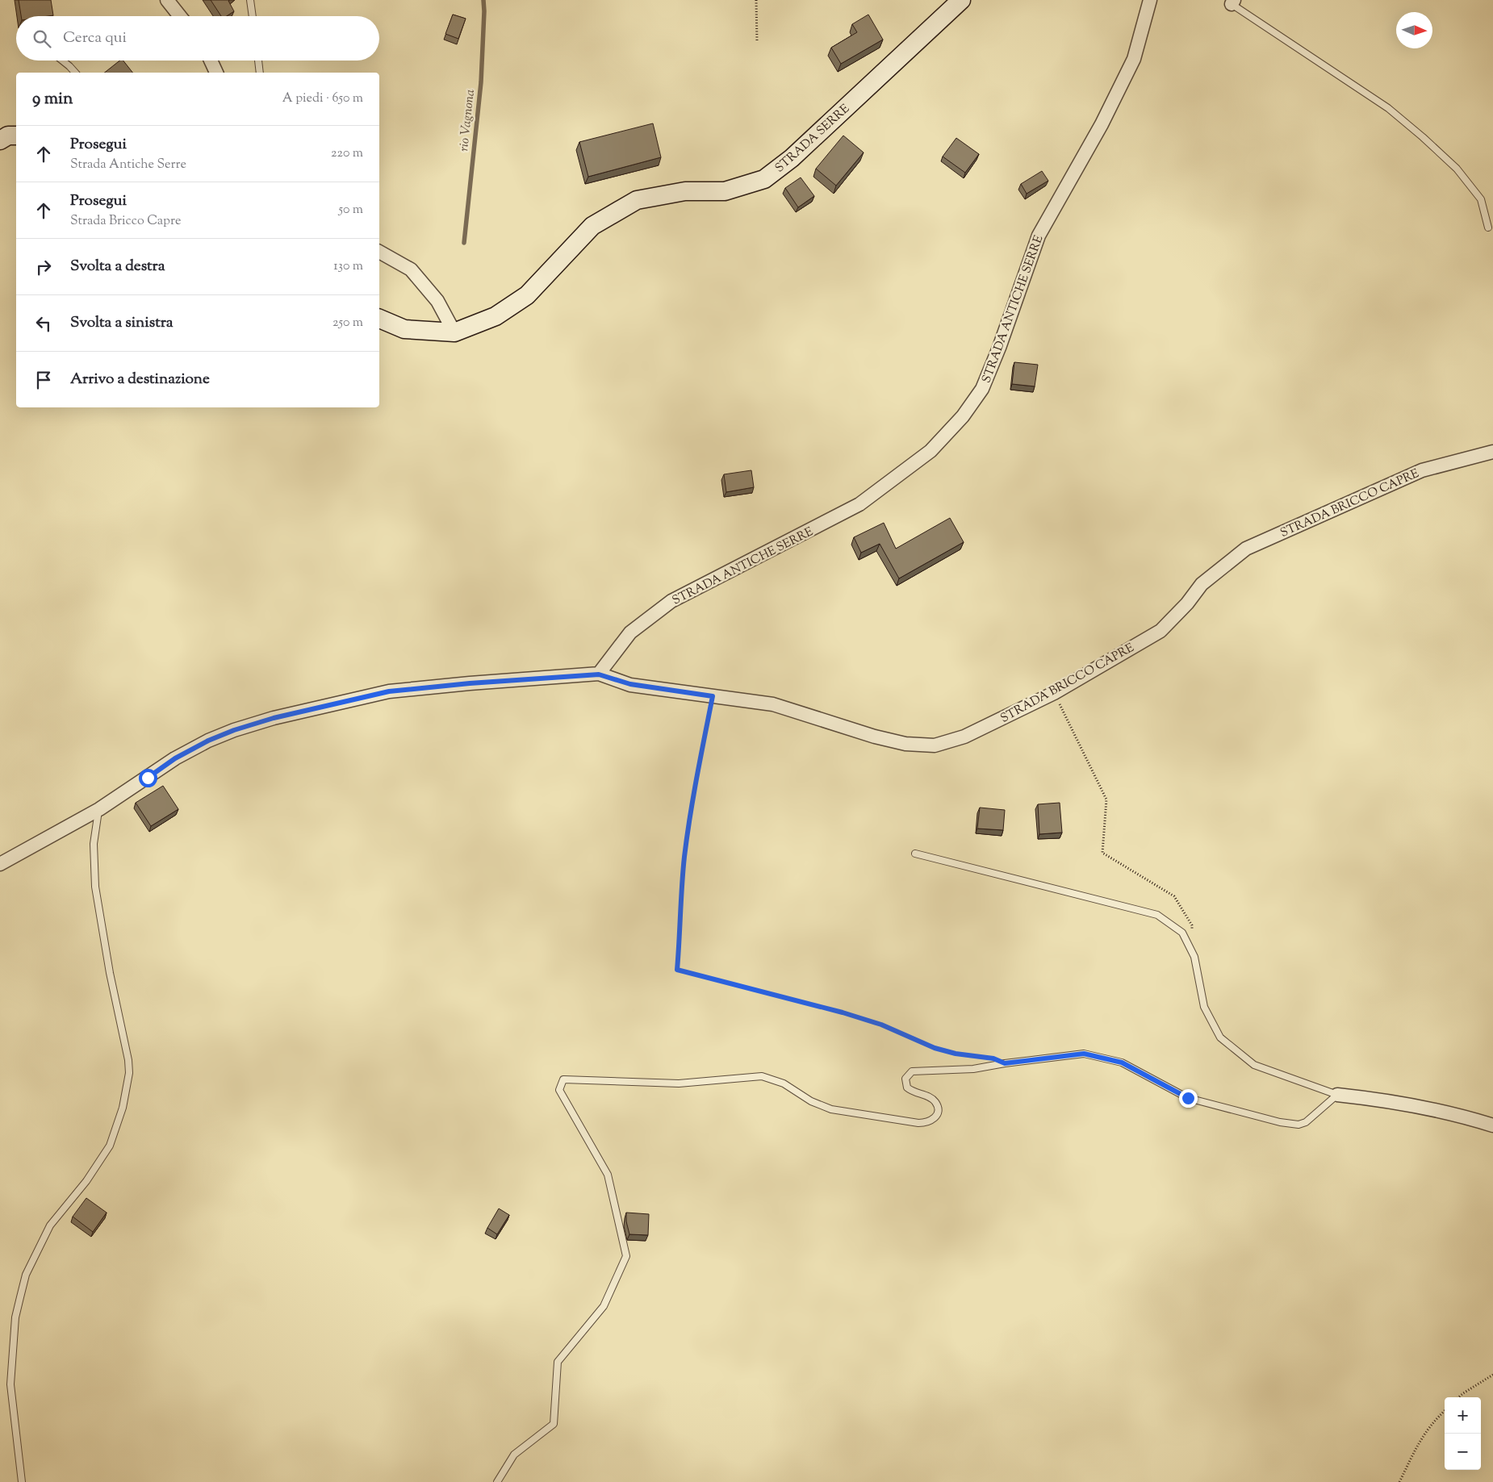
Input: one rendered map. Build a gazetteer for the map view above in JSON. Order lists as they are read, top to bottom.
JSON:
{
  "streets": {
    "main road": ["STRADA SERRE"],
    "street": ["STRADA ANTICHE SERRE", "STRADA BRICCO CAPRE"]
  },
  "crossings": [
    ["STRADA ANTICHE SERRE", "STRADA BRICCO CAPRE"]
  ],
  "water": ["rio Vagnona"],
  "north": "right",
  "page": {
    "search": "Cerca qui",
    "heading": ["9 min", "A piedi · 650 m"],
    "list": [
      ["Prosegui", "Strada Antiche Serre", "220 m"],
      ["Prosegui", "Strada Bricco Capre", "50 m"],
      ["Svolta a destra", "130 m"],
      ["Svolta a sinistra", "250 m"],
      "Arrivo a destinazione"
    ],
    "map_buttons": ["+", "−"]
  }
}
